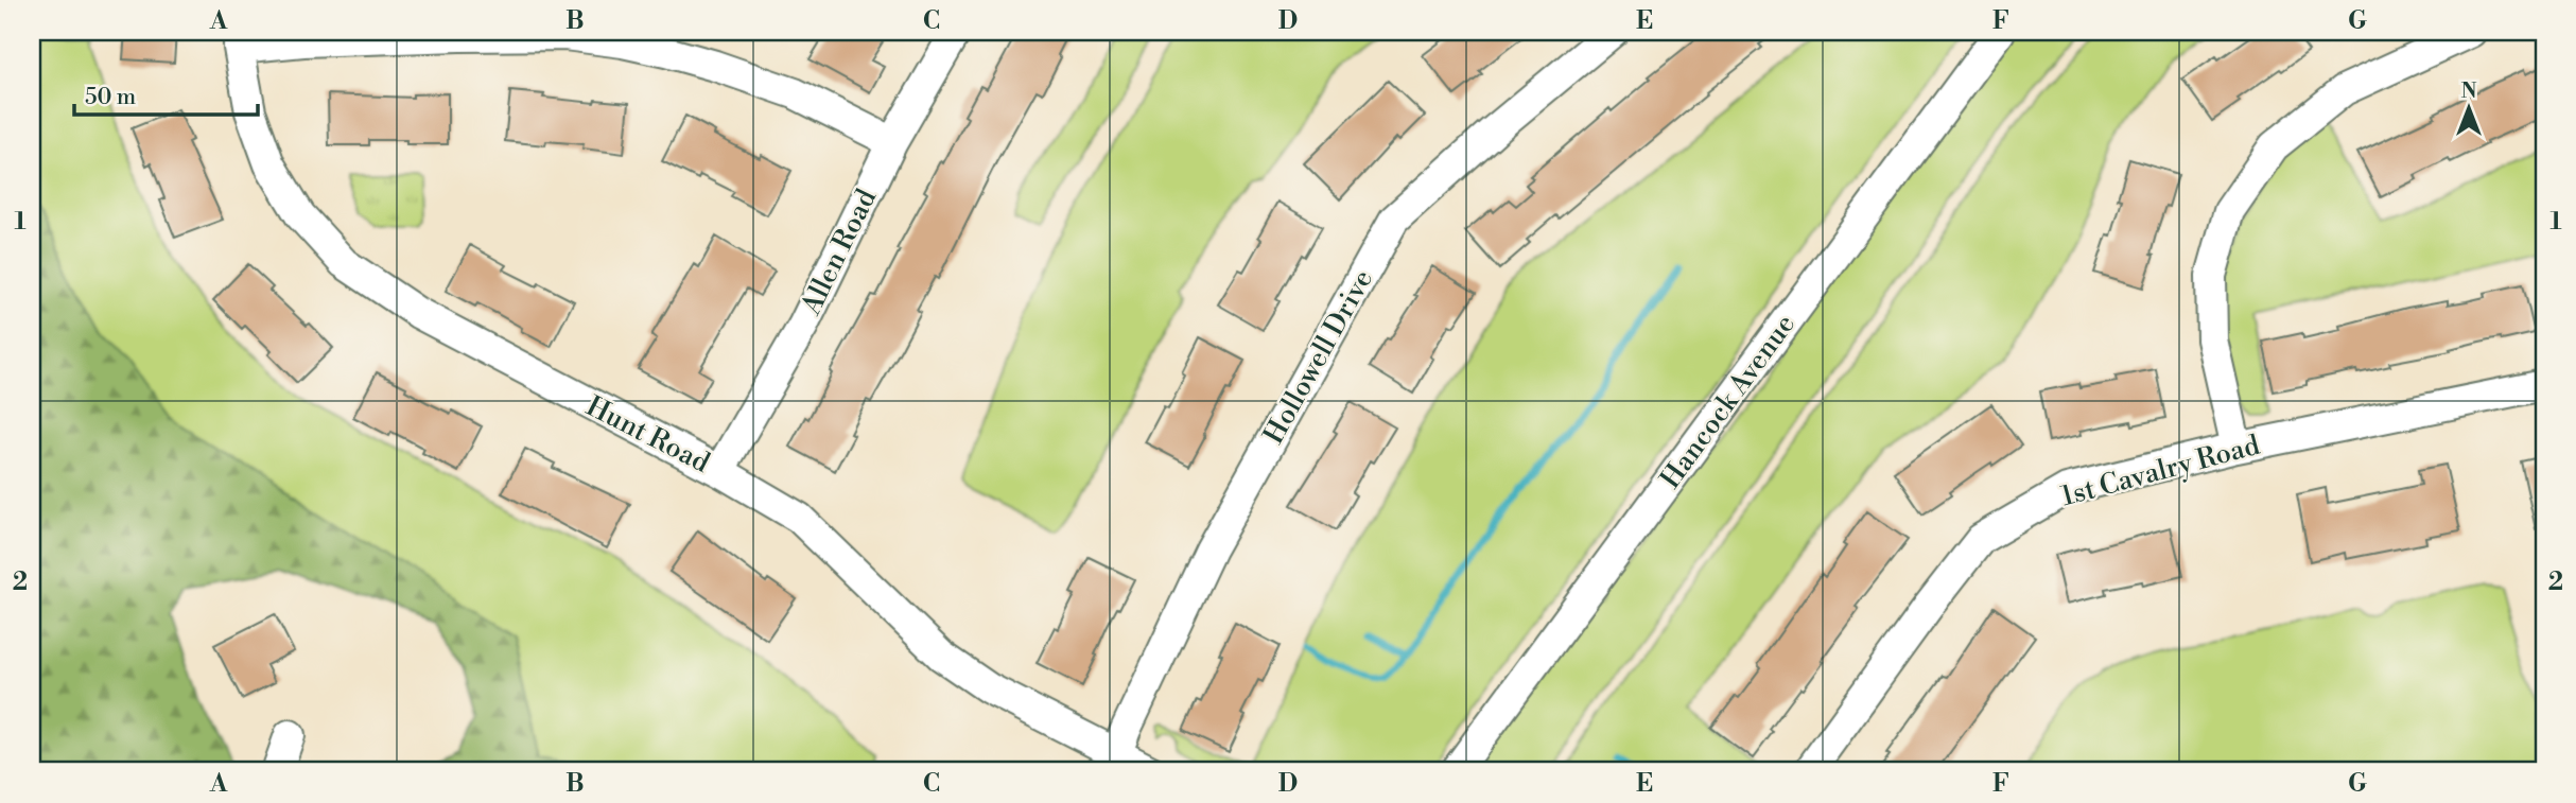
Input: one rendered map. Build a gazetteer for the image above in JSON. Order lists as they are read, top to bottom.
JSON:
{
  "streets": {
    "street": [
      "Allen Road",
      "Hollowell Drive",
      "Hancock Avenue",
      "Hunt Road",
      "1st Cavalry Road"
    ]
  },
  "crossings": [
    ["Allen Road", "Hunt Road"],
    ["Hollowell Drive", "Hunt Road"]
  ],
  "scale_bar": "50 m",
  "north": "top",
  "grid": {
    "columns": [
      "A",
      "B",
      "C",
      "D",
      "E",
      "F",
      "G"
    ],
    "rows": ["1", "2"]
  }
}
